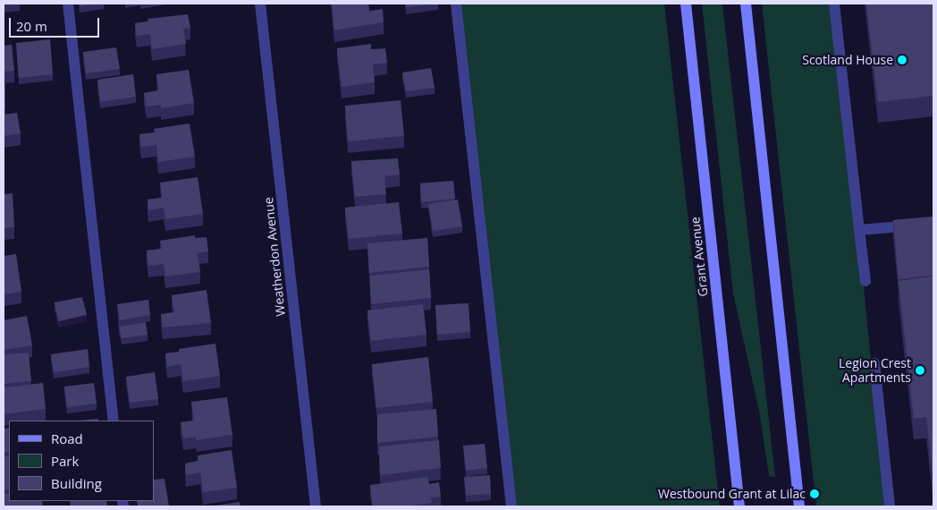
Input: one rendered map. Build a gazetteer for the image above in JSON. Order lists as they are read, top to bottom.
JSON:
{
  "streets": {
    "main road": ["Grant Avenue"],
    "street": ["Weatherdon Avenue"]
  },
  "places": ["Scotland House", "Legion Crest Apartments", "Westbound Grant at Lilac"],
  "legend": ["Road", "Park", "Building"],
  "scale_bar": "20 m"
}
